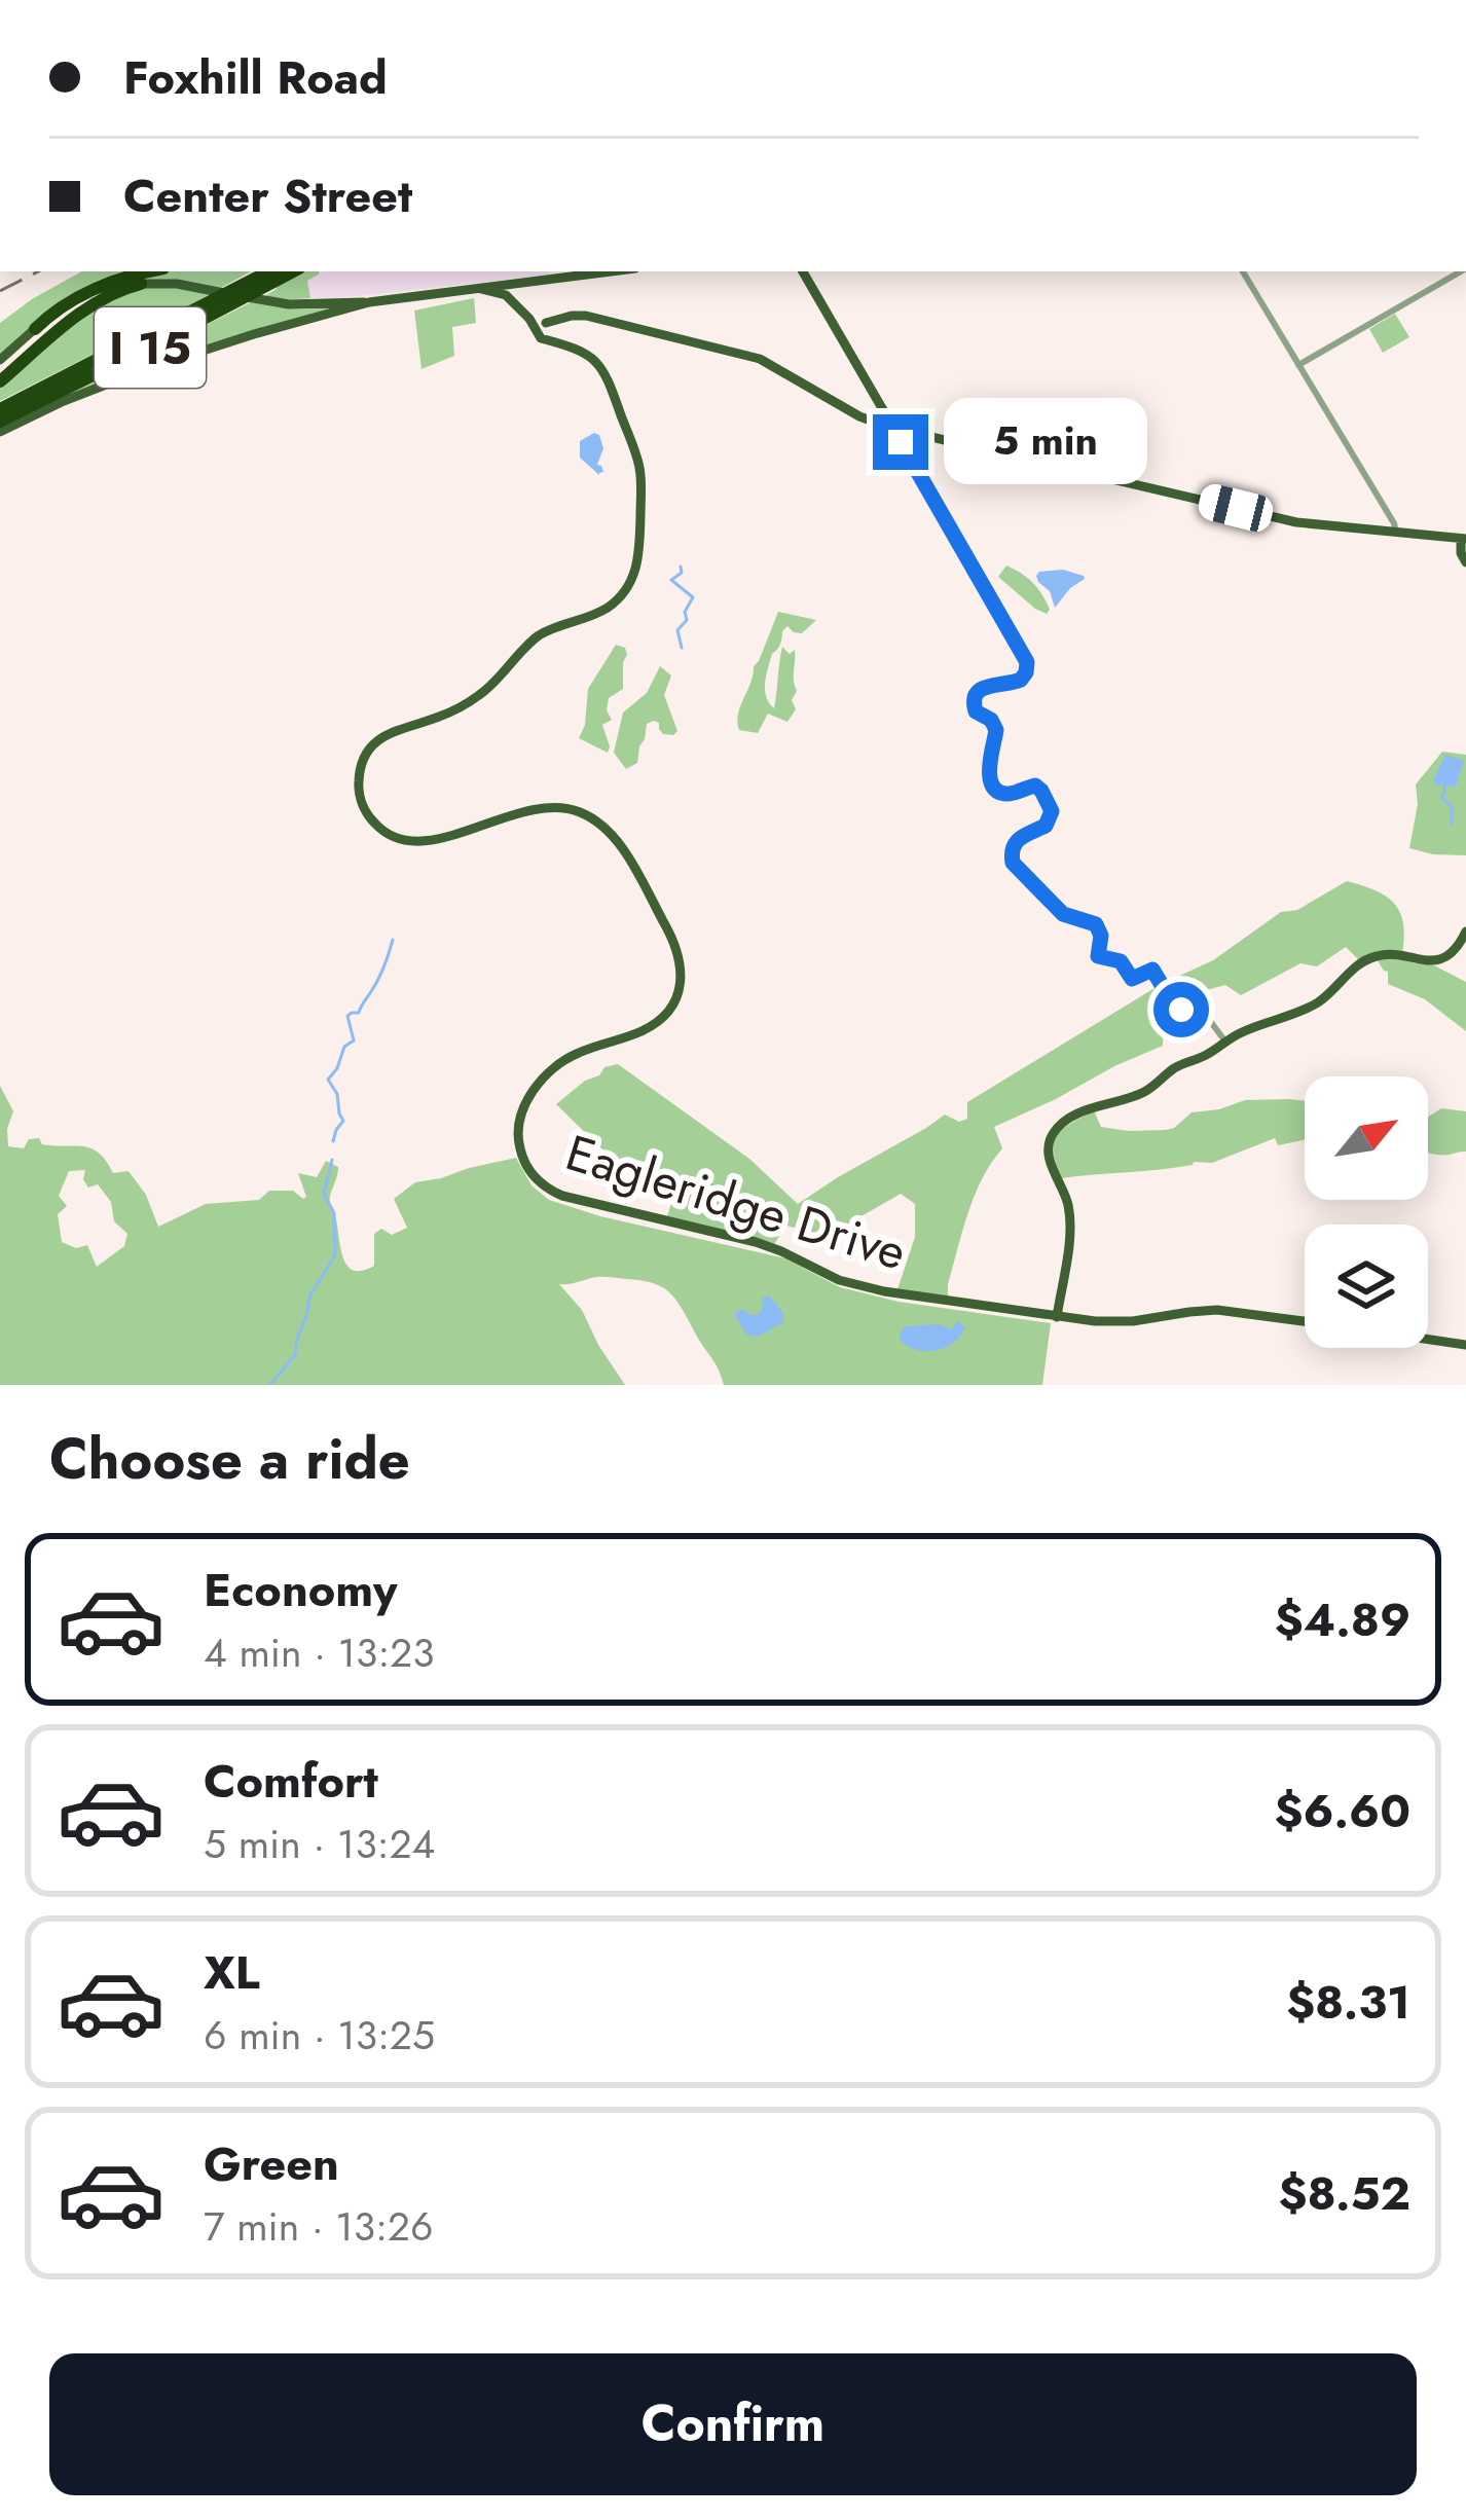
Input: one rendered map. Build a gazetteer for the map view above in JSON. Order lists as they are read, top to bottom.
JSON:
{
  "streets": {
    "highway": ["I 15"],
    "main road": ["Eagleridge Drive"]
  },
  "north": "top right",
  "page": {
    "banner": ["Foxhill Road", "Center Street"],
    "bubble": "5 min",
    "heading": "Choose a ride",
    "list": [
      {
        "name": "Economy",
        "note": "4 min · 13:23",
        "value": "$4.89"
      },
      {
        "name": "Comfort",
        "note": "5 min · 13:24",
        "value": "$6.60"
      },
      {
        "name": "XL",
        "note": "6 min · 13:25",
        "value": "$8.31"
      },
      {
        "name": "Green",
        "note": "7 min · 13:26",
        "value": "$8.52"
      }
    ],
    "buttons": "Confirm"
  }
}
